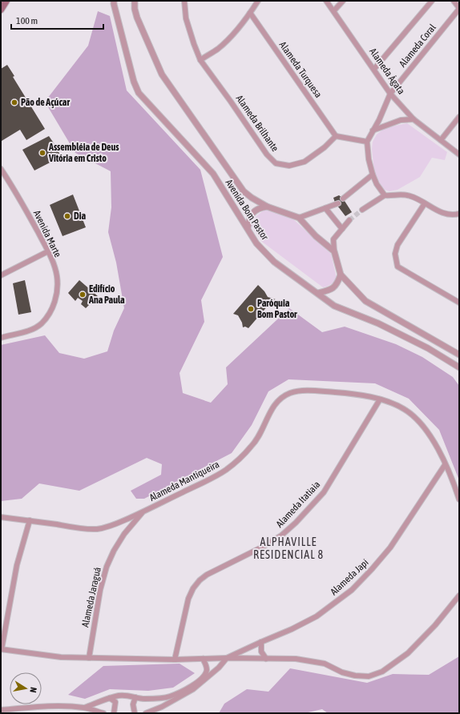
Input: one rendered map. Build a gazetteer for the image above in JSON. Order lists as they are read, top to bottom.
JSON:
{
  "streets": {
    "street": [
      "Alameda Coral",
      "Alameda Turquesa",
      "Alameda Ágata",
      "Alameda Brilhante",
      "Avenida Bom Pastor",
      "Avenida Marte",
      "Alameda Mantiqueira",
      "Alameda Itatiaia",
      "Alameda Japi",
      "Alameda Jaraguá"
    ]
  },
  "crossings": [
    ["Alameda Coral", "Alameda Ágata"],
    ["Alameda Turquesa", "Alameda Brilhante"],
    ["Alameda Mantiqueira", "Alameda Itatiaia"],
    ["Alameda Mantiqueira", "Alameda Japi"],
    ["Alameda Mantiqueira", "Alameda Jaraguá"]
  ],
  "districts": ["ALPHAVILLE RESIDENCIAL 8"],
  "places": [
    "Pão de Açúcar",
    "Assembléia de Deus Vitória em Cristo",
    "Dia",
    "Edifício Ana Paula",
    "Paróquia Bom Pastor"
  ],
  "scale_bar": "100 m",
  "north": "right"
}
